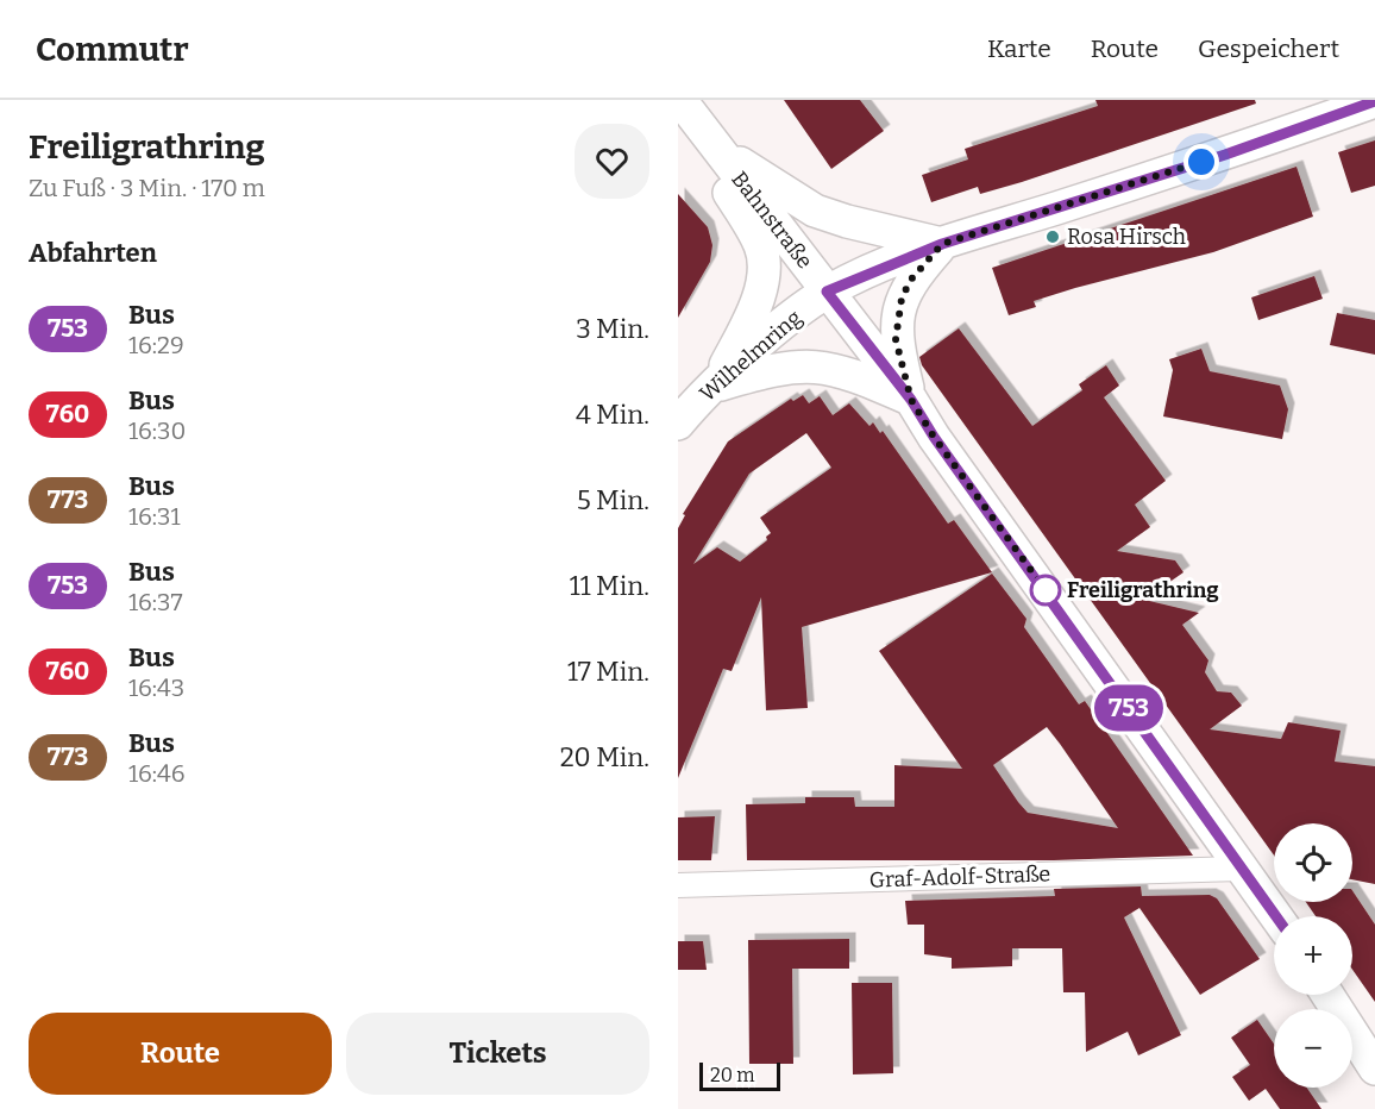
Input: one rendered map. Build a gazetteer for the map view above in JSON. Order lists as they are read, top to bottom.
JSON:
{
  "streets": {
    "main road": ["Bahnstraße", "Wilhelmring"],
    "street": ["Graf-Adolf-Straße"]
  },
  "crossings": [
    ["Bahnstraße", "Wilhelmring"],
    ["Bahnstraße", "Graf-Adolf-Straße"]
  ],
  "places": ["Rosa Hirsch", "Freiligrathring"],
  "lines": ["bus line 753"],
  "scale_bar": "20 m",
  "page": {
    "header": "Commutr",
    "nav": ["Karte", "Route", "Gespeichert"],
    "heading": [
      ["Freiligrathring", "Zu Fuß · 3 Min. · 170 m"],
      "Abfahrten"
    ],
    "on_map": "753",
    "list": [
      {
        "mark": "753",
        "name": "Bus",
        "note": "16:29",
        "value": "3 Min."
      },
      {
        "mark": "760",
        "name": "Bus",
        "note": "16:30",
        "value": "4 Min."
      },
      {
        "mark": "773",
        "name": "Bus",
        "note": "16:31",
        "value": "5 Min."
      },
      {
        "mark": "753",
        "name": "Bus",
        "note": "16:37",
        "value": "11 Min."
      },
      {
        "mark": "760",
        "name": "Bus",
        "note": "16:43",
        "value": "17 Min."
      },
      {
        "mark": "773",
        "name": "Bus",
        "note": "16:46",
        "value": "20 Min."
      }
    ],
    "map_buttons": ["+", "−"],
    "buttons": ["Route", "Tickets"],
    "scale": "20 m"
  }
}
